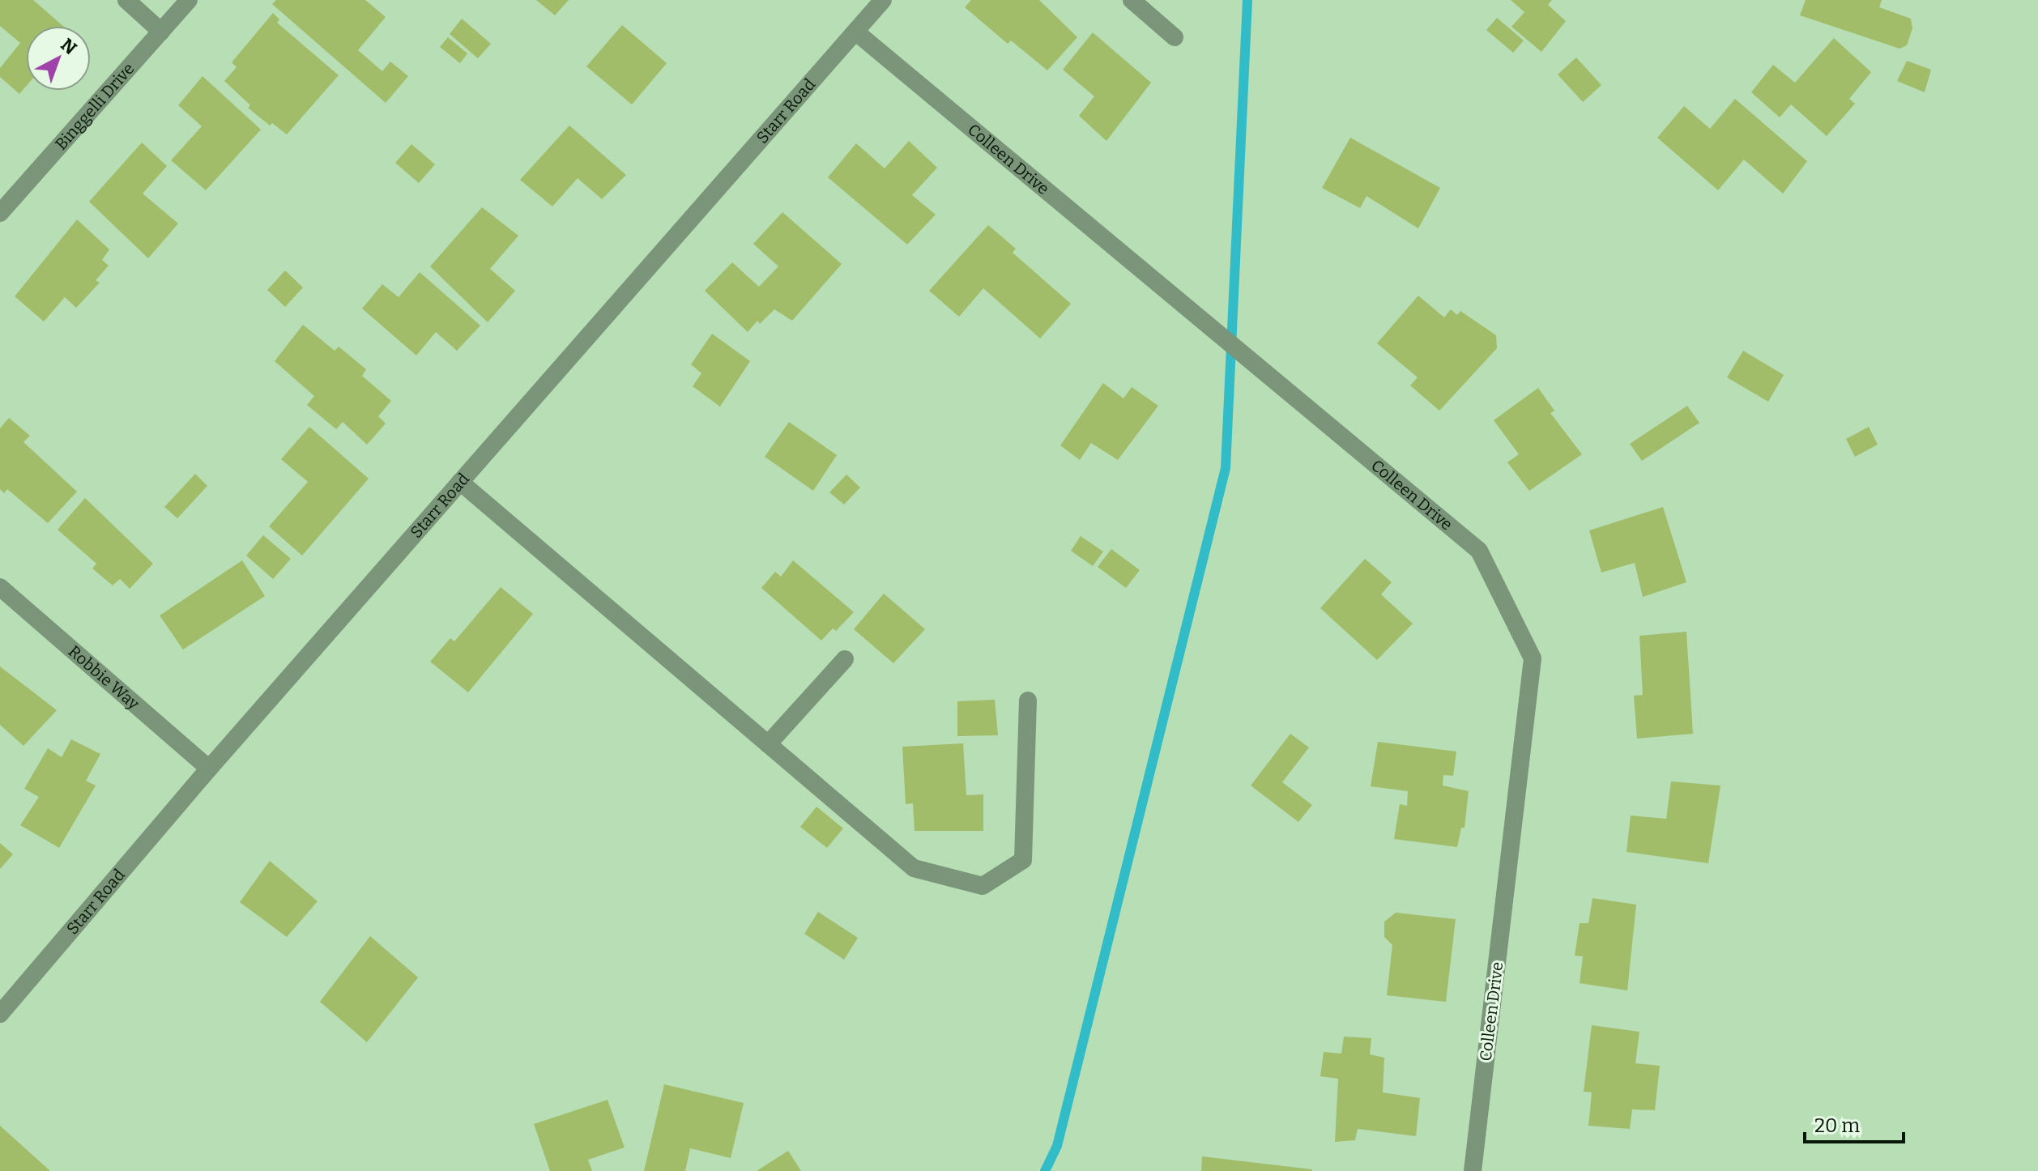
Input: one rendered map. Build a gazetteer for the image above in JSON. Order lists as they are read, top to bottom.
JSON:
{
  "streets": {
    "street": [
      "Binggelli Drive",
      "Starr Road",
      "Colleen Drive",
      "Robbie Way"
    ]
  },
  "crossings": [
    ["Starr Road", "Colleen Drive"],
    ["Starr Road", "Robbie Way"]
  ],
  "scale_bar": "20 m",
  "north": "top right"
}
